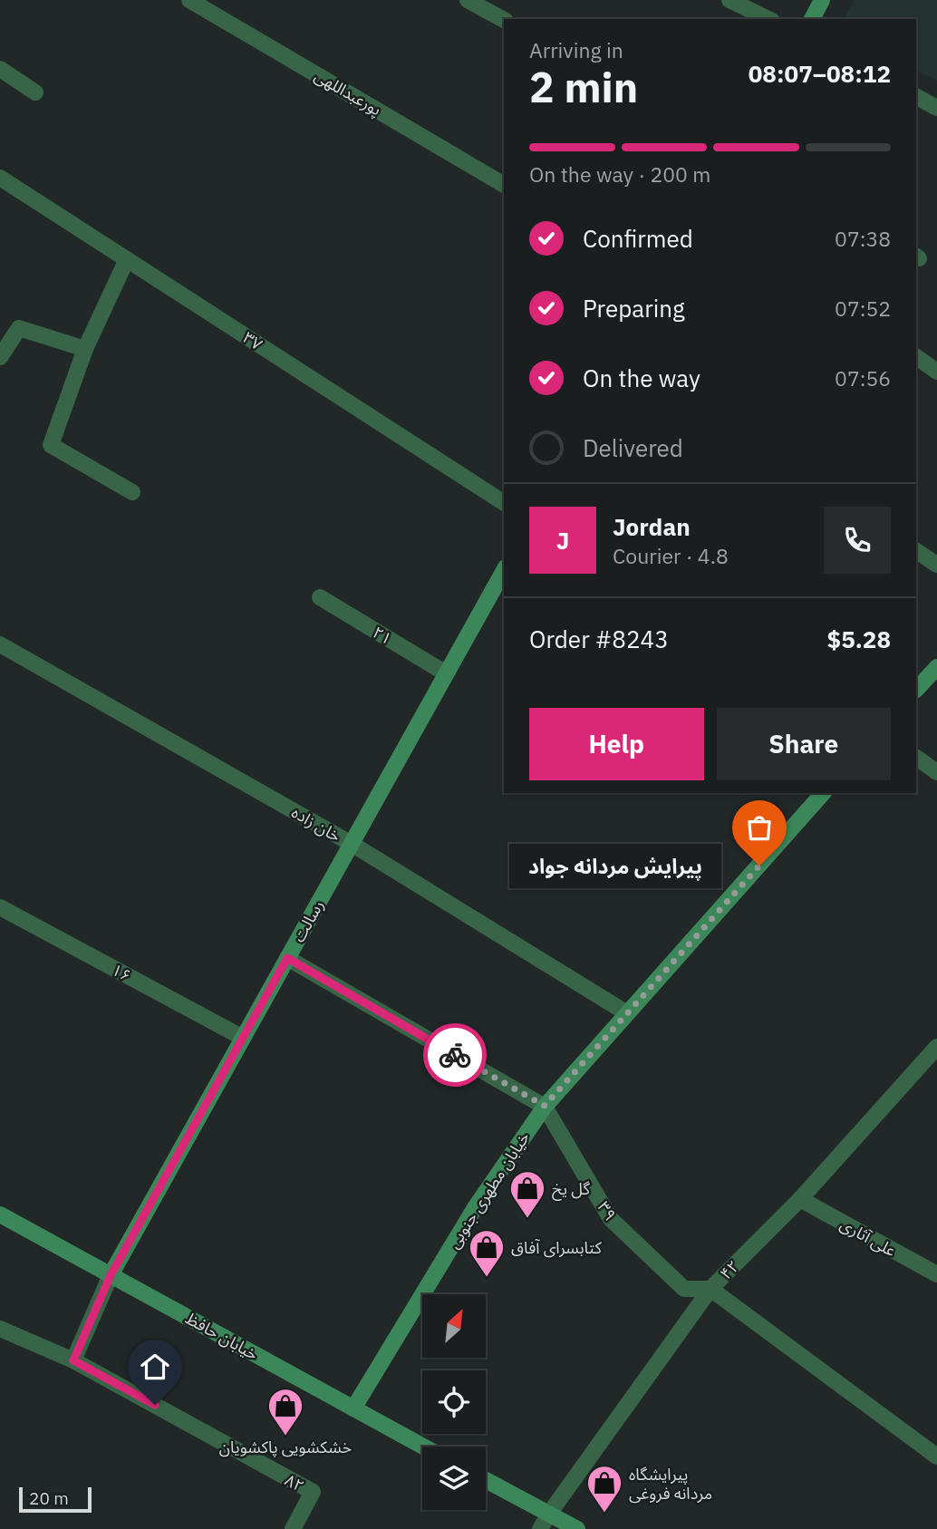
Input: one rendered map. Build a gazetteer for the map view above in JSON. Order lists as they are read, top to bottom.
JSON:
{
  "streets": {
    "street": [
      "پورعبداللهی",
      "۳۷",
      "۲۱",
      "خان زاده",
      "رسالت",
      "۱۶",
      "خیابان مطهری جنوبی",
      "۳۹",
      "علی آثاری",
      "۴۲",
      "خیابان حافظ",
      "۸۲"
    ]
  },
  "crossings": [
    ["۲۱", "رسالت"],
    ["خان زاده", "رسالت"],
    ["خان زاده", "خیابان مطهری جنوبی"],
    ["رسالت", "۱۶"],
    ["رسالت", "۳۹"],
    ["رسالت", "خیابان حافظ"],
    ["خیابان مطهری جنوبی", "۳۹"],
    ["خیابان مطهری جنوبی", "خیابان حافظ"],
    ["۳۹", "۴۲"],
    ["علی آثاری", "۴۲"]
  ],
  "places": {
    "other": ["پیرایش مردانه جواد"],
    "shop": [
      "گل یخ",
      "کتابسرای آفاق",
      "خشکشویی پاکشویان",
      "پیرایشگاه مردانه فروغی"
    ]
  },
  "scale_bar": "20 m",
  "north": "top right",
  "page": {
    "heading": ["2 min", "Arriving in", "08:07–08:12"],
    "panel": [
      "Jordan",
      "Courier · 4.8",
      "Order #8243",
      "$5.28"
    ],
    "bar": "On the way · 200 m",
    "list": [
      ["Confirmed", "07:38"],
      ["Preparing", "07:52"],
      ["On the way", "07:56"],
      "Delivered"
    ],
    "round": "J",
    "buttons": ["Help", "Share"],
    "bubble": "پیرایش مردانه جواد",
    "scale": "20 m"
  }
}
